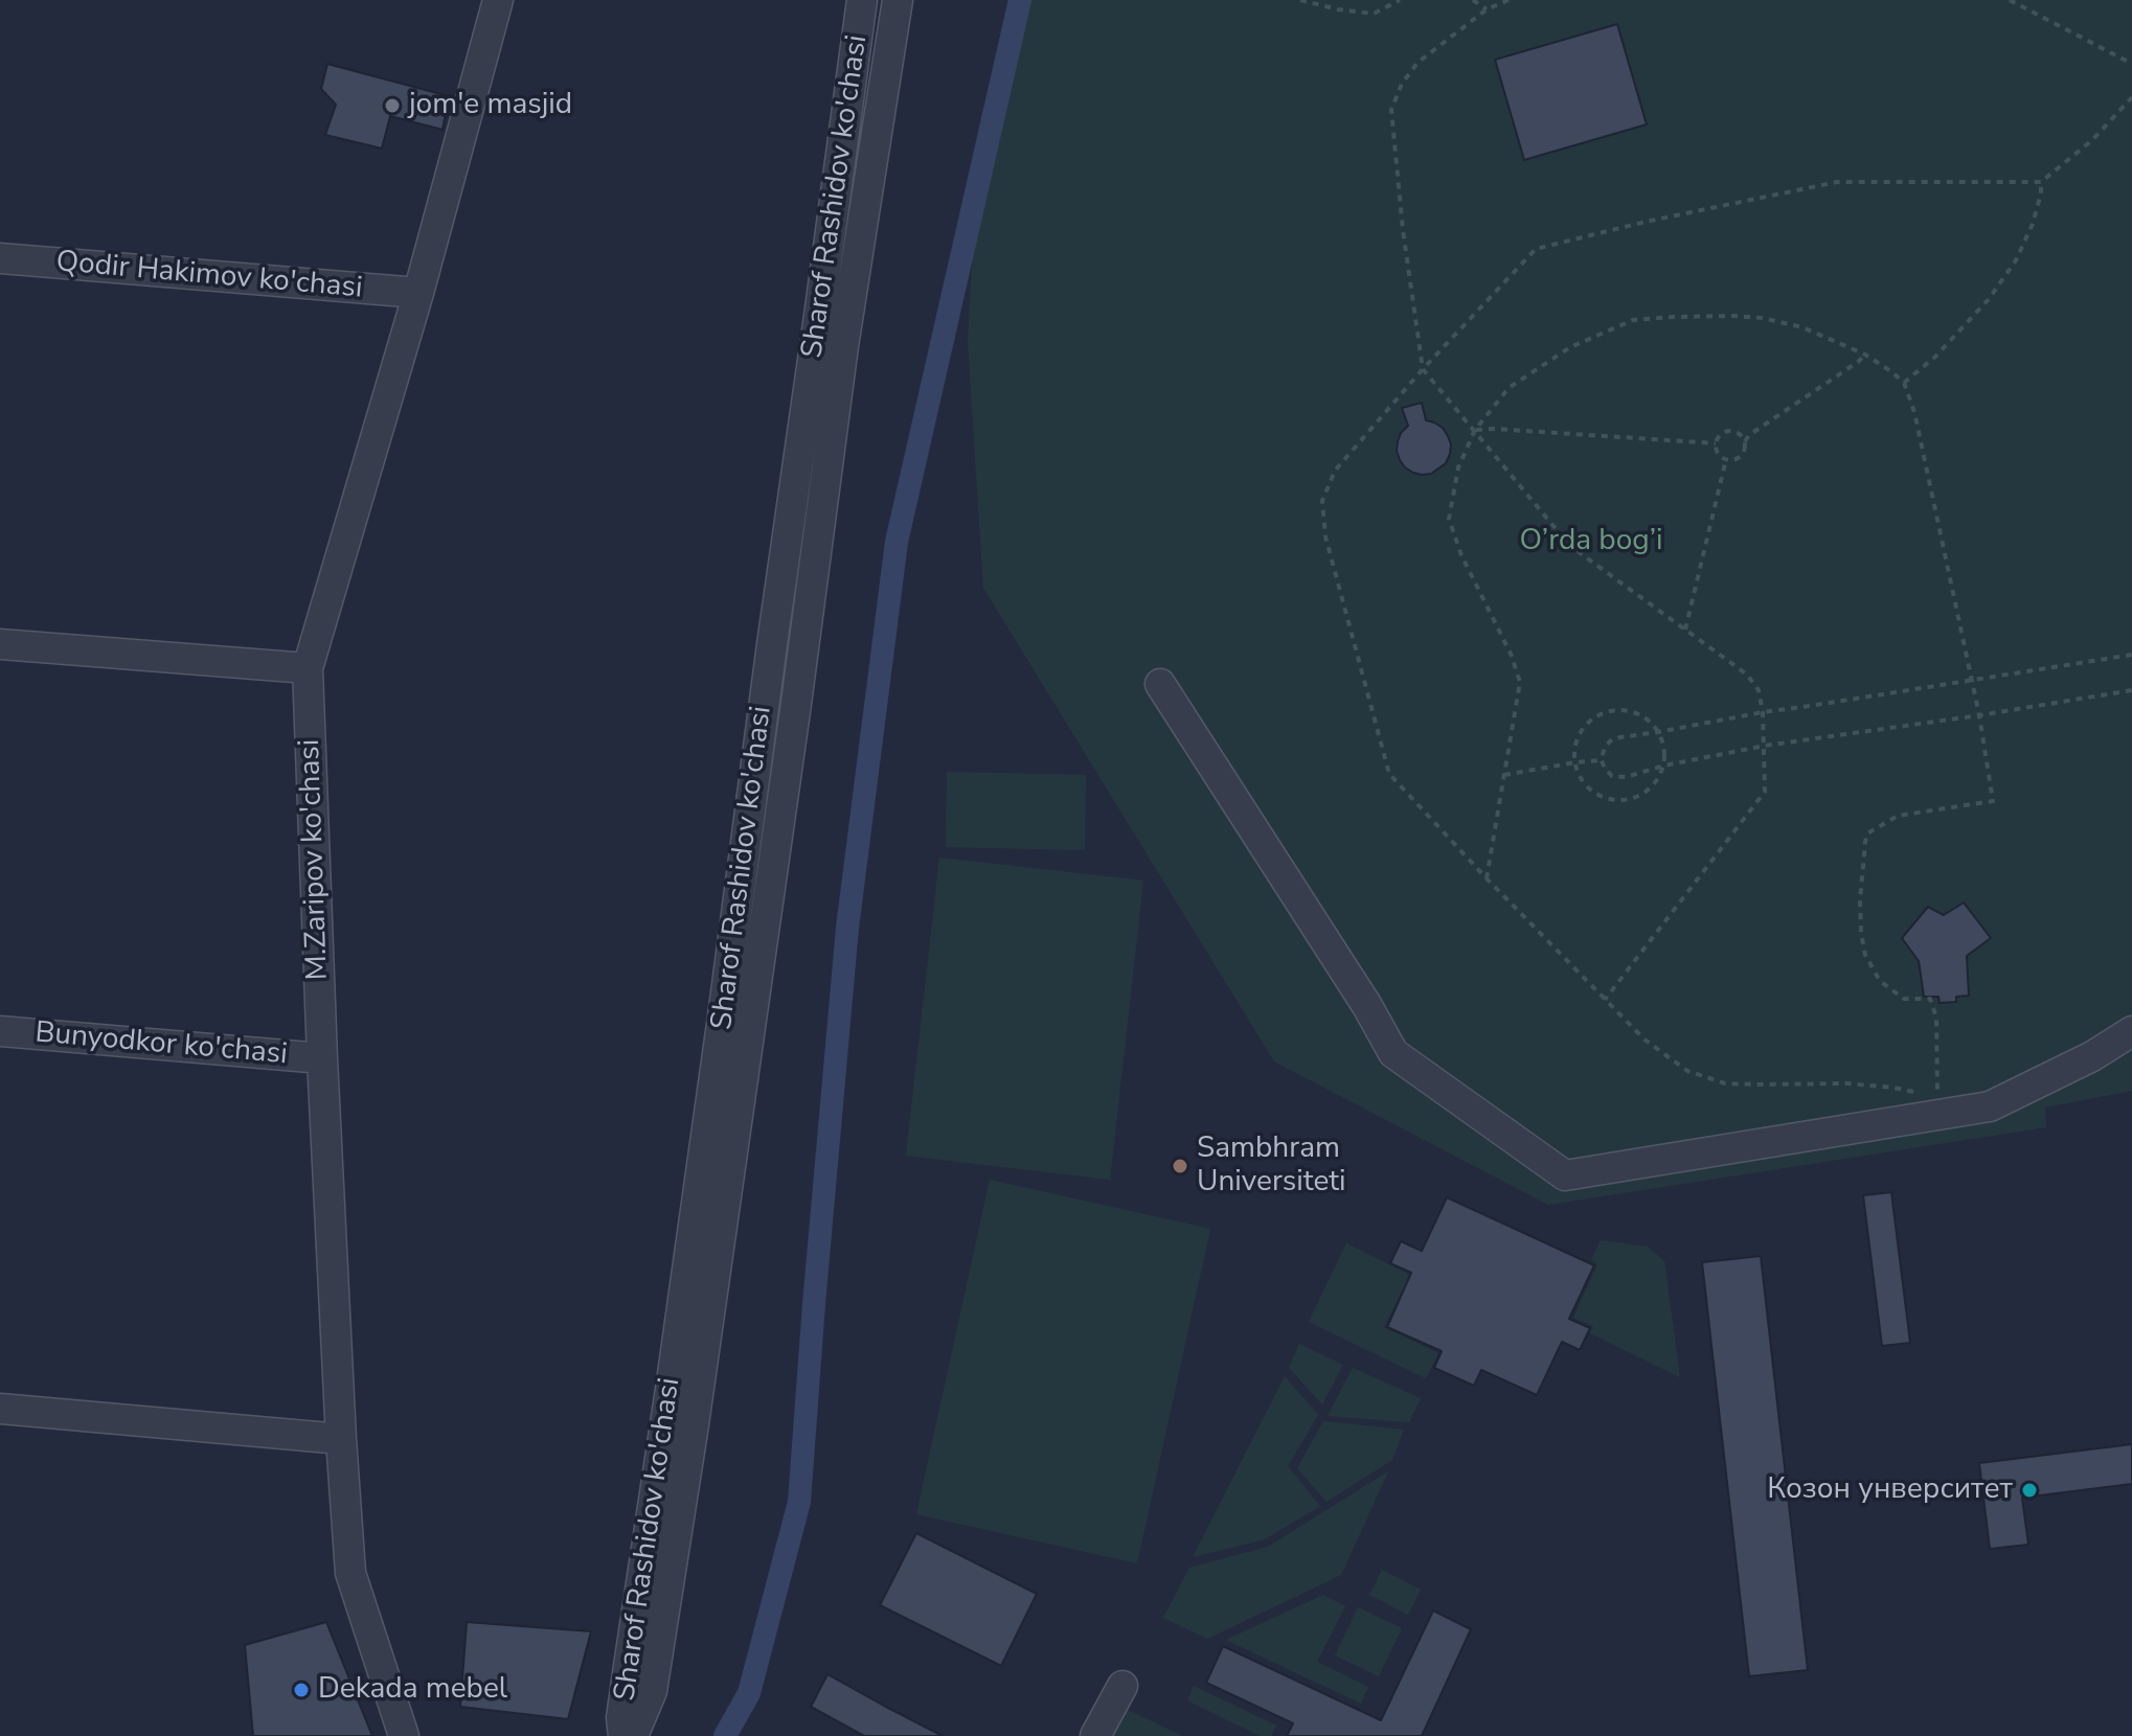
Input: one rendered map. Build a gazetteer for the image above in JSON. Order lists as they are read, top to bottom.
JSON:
{
  "streets": {
    "street": [
      "Sharof Rashidov ko'chasi",
      "Qodir Hakimov ko'chasi",
      "M.Zaripov ko'chasi",
      "Bunyodkor ko'chasi"
    ]
  },
  "crossings": [
    ["Qodir Hakimov ko'chasi", "M.Zaripov ko'chasi"],
    ["M.Zaripov ko'chasi", "Bunyodkor ko'chasi"]
  ],
  "parks": ["O’rda bog’i"],
  "places": [
    "jom'e masjid",
    "Sambhram Universiteti",
    "Козон унверситет",
    "Dekada mebel"
  ]
}
